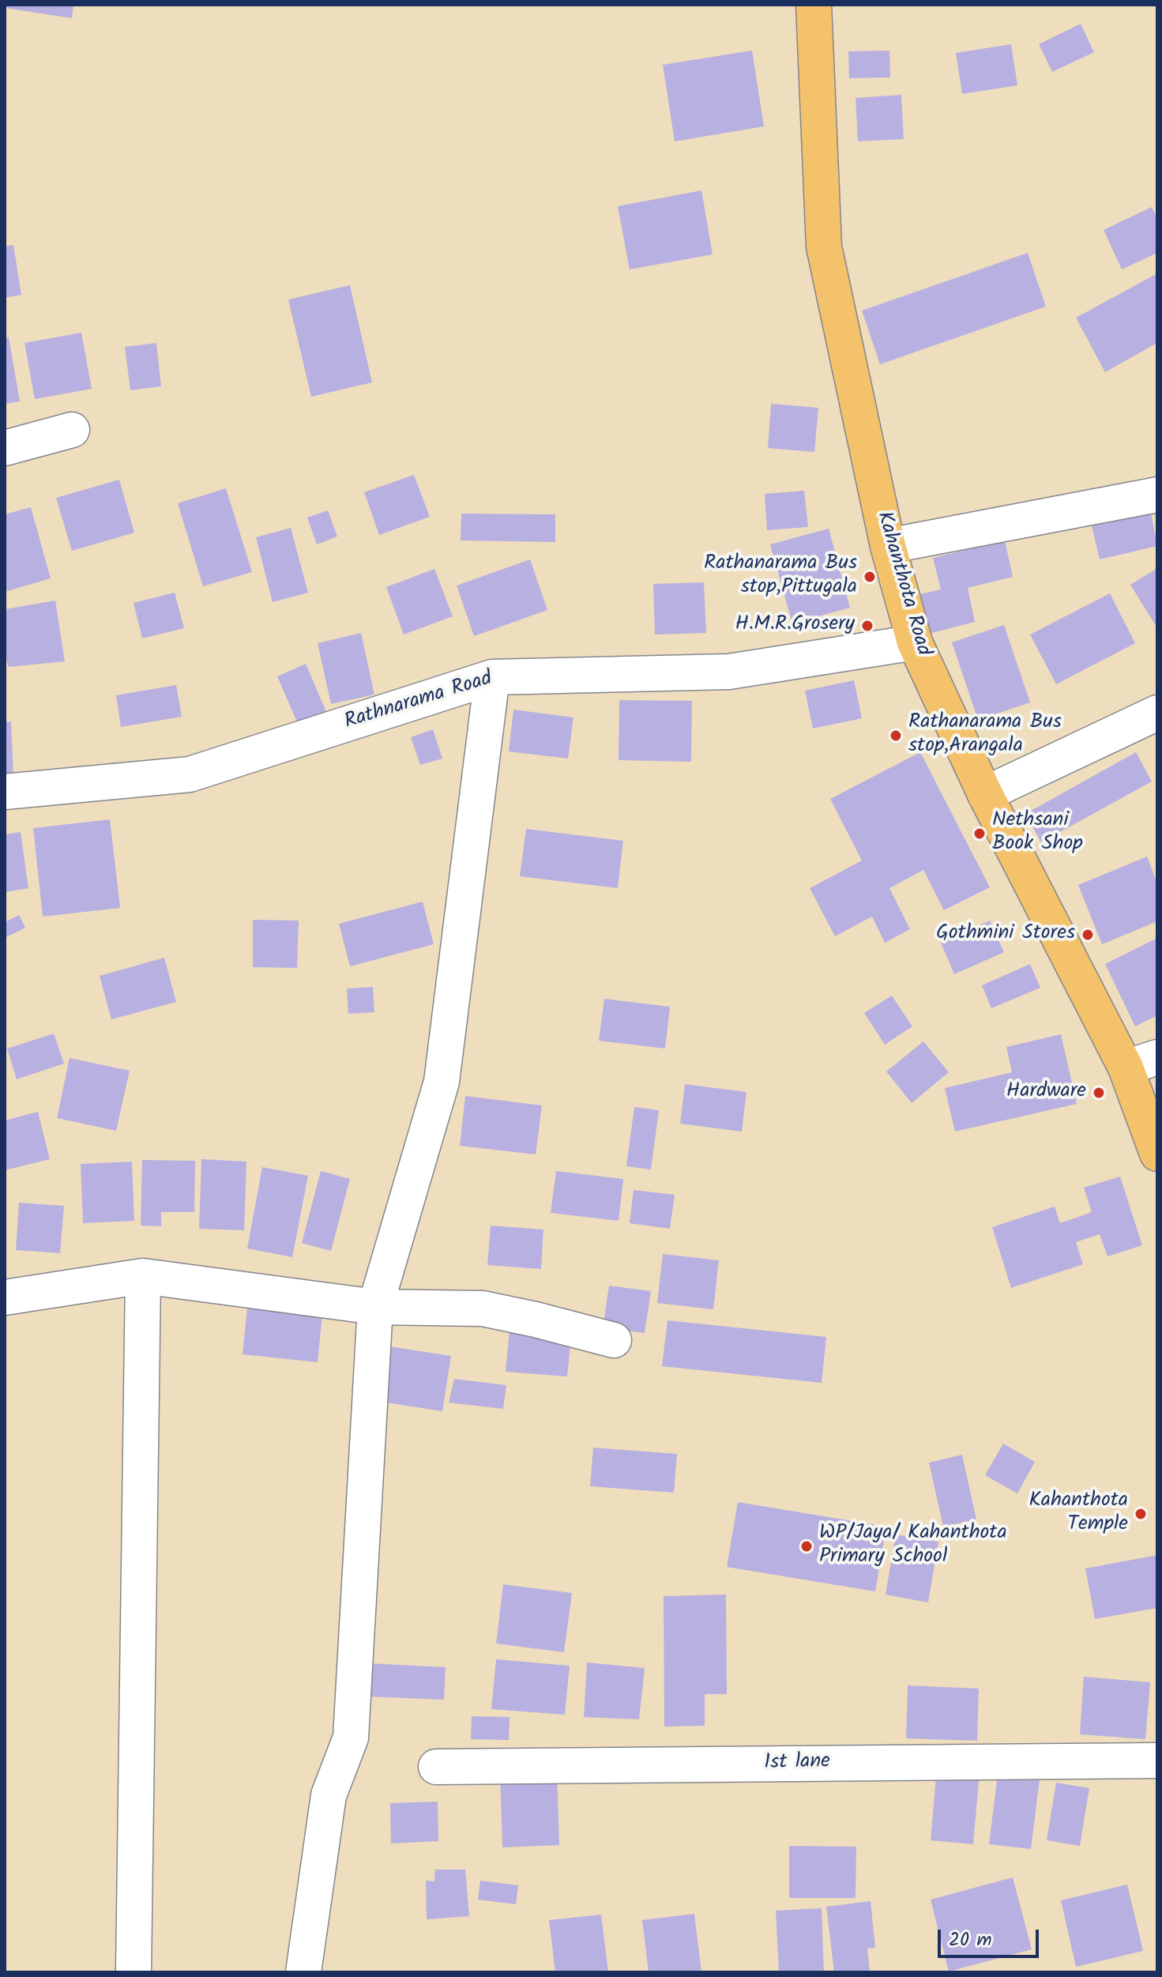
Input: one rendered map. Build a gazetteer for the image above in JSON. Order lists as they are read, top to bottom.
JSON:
{
  "streets": {
    "main road": ["Kahanthota Road"],
    "street": ["Rathnarama Road", "1st lane"]
  },
  "crossings": [
    ["Kahanthota Road", "Rathnarama Road"]
  ],
  "places": [
    "Rathanarama Bus stop,Pittugala",
    "H.M.R.Grosery",
    "Rathanarama Bus stop,Arangala",
    "Nethsani Book Shop",
    "Gothmini Stores",
    "Hardware",
    "Kahanthota Temple",
    "WP/Jaya/ Kahanthota Primary School"
  ],
  "scale_bar": "20 m"
}
